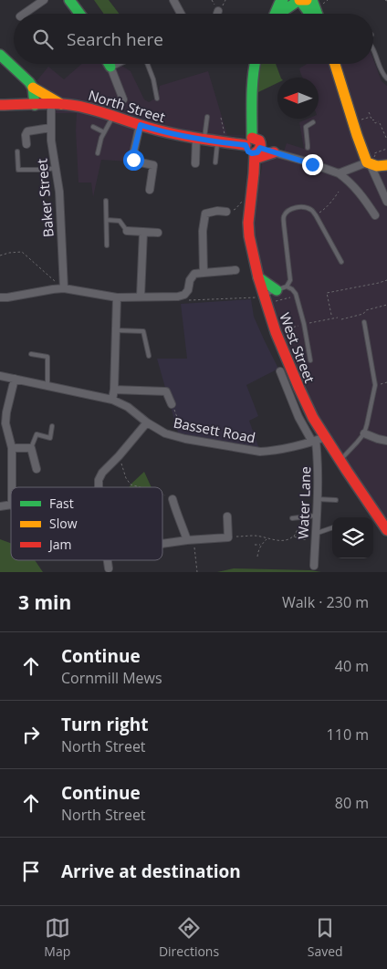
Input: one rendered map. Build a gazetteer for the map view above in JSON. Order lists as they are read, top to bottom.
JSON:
{
  "streets": {
    "street": [
      "North Street",
      "Baker Street",
      "West Street",
      "Bassett Road",
      "Water Lane"
    ]
  },
  "crossings": [
    ["North Street", "Baker Street"],
    ["West Street", "Bassett Road"],
    ["West Street", "Water Lane"],
    ["Bassett Road", "Water Lane"]
  ],
  "legend": ["Fast", "Slow", "Jam"],
  "north": "left",
  "page": {
    "search": "Search here",
    "heading": ["3 min", "Walk · 230 m"],
    "list": [
      ["Continue", "Cornmill Mews", "40 m"],
      ["Turn right", "North Street", "110 m"],
      ["Continue", "North Street", "80 m"],
      "Arrive at destination"
    ],
    "nav": ["Map", "Directions", "Saved"]
  }
}
